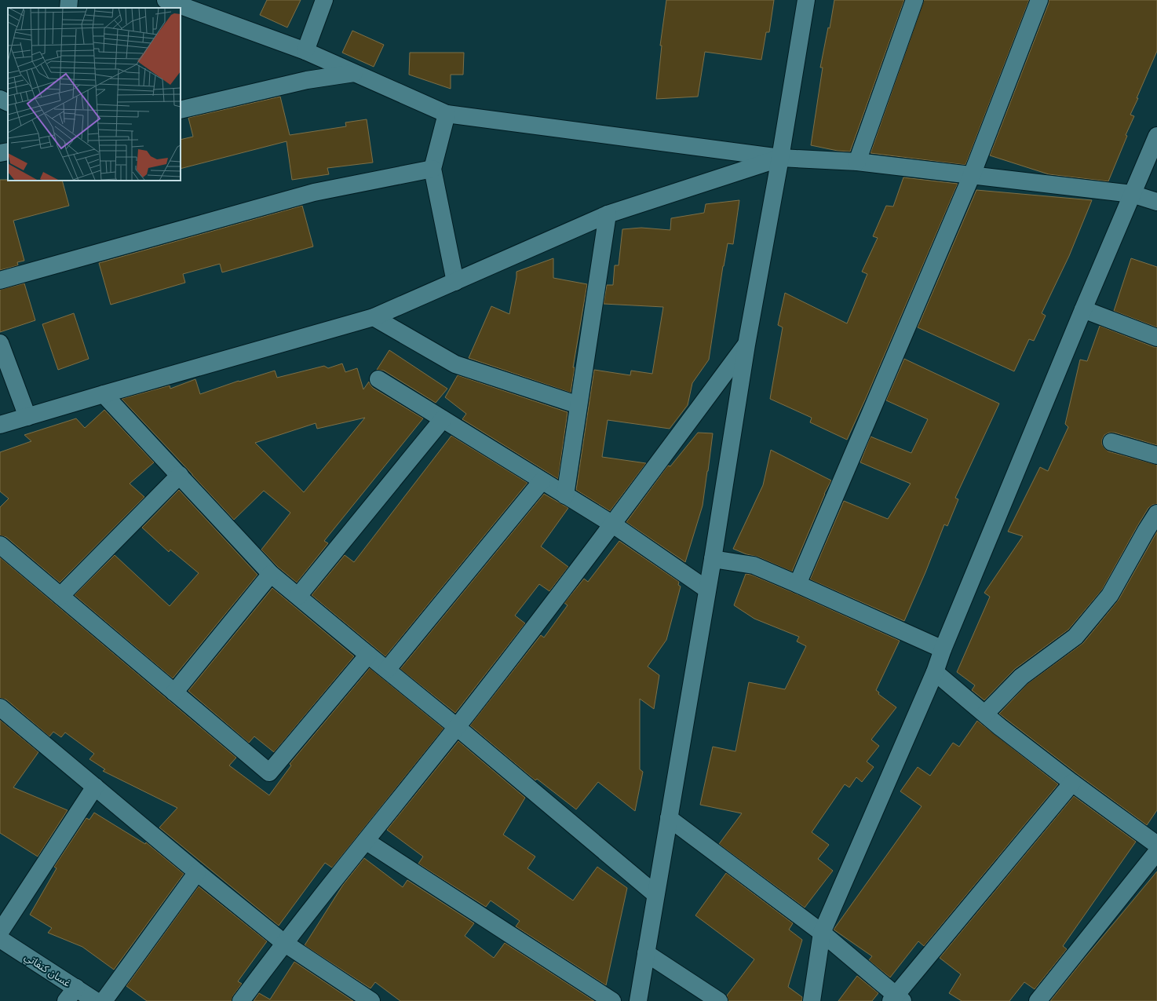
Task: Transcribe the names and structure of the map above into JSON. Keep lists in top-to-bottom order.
{
  "streets": {
    "street": ["غسان كنفاتي"]
  }
}
